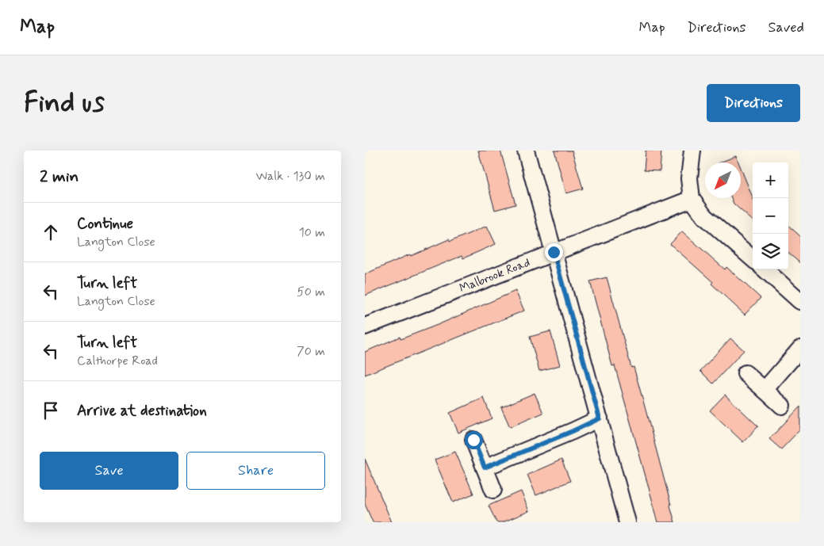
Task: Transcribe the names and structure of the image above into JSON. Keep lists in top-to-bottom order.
{
  "streets": {
    "street": ["Malbrook Road"]
  },
  "north": "bottom left",
  "page": {
    "header": "Map",
    "nav": ["Map", "Directions", "Saved"],
    "buttons": [
      "Directions",
      ["Save", "Share"]
    ],
    "title": "Find us",
    "heading": ["2 min", "Walk · 130 m"],
    "map_buttons": ["+", "−"],
    "list": [
      ["Continue", "Langton Close", "10 m"],
      ["Turn left", "Langton Close", "50 m"],
      ["Turn left", "Calthorpe Road", "70 m"],
      "Arrive at destination"
    ]
  }
}
